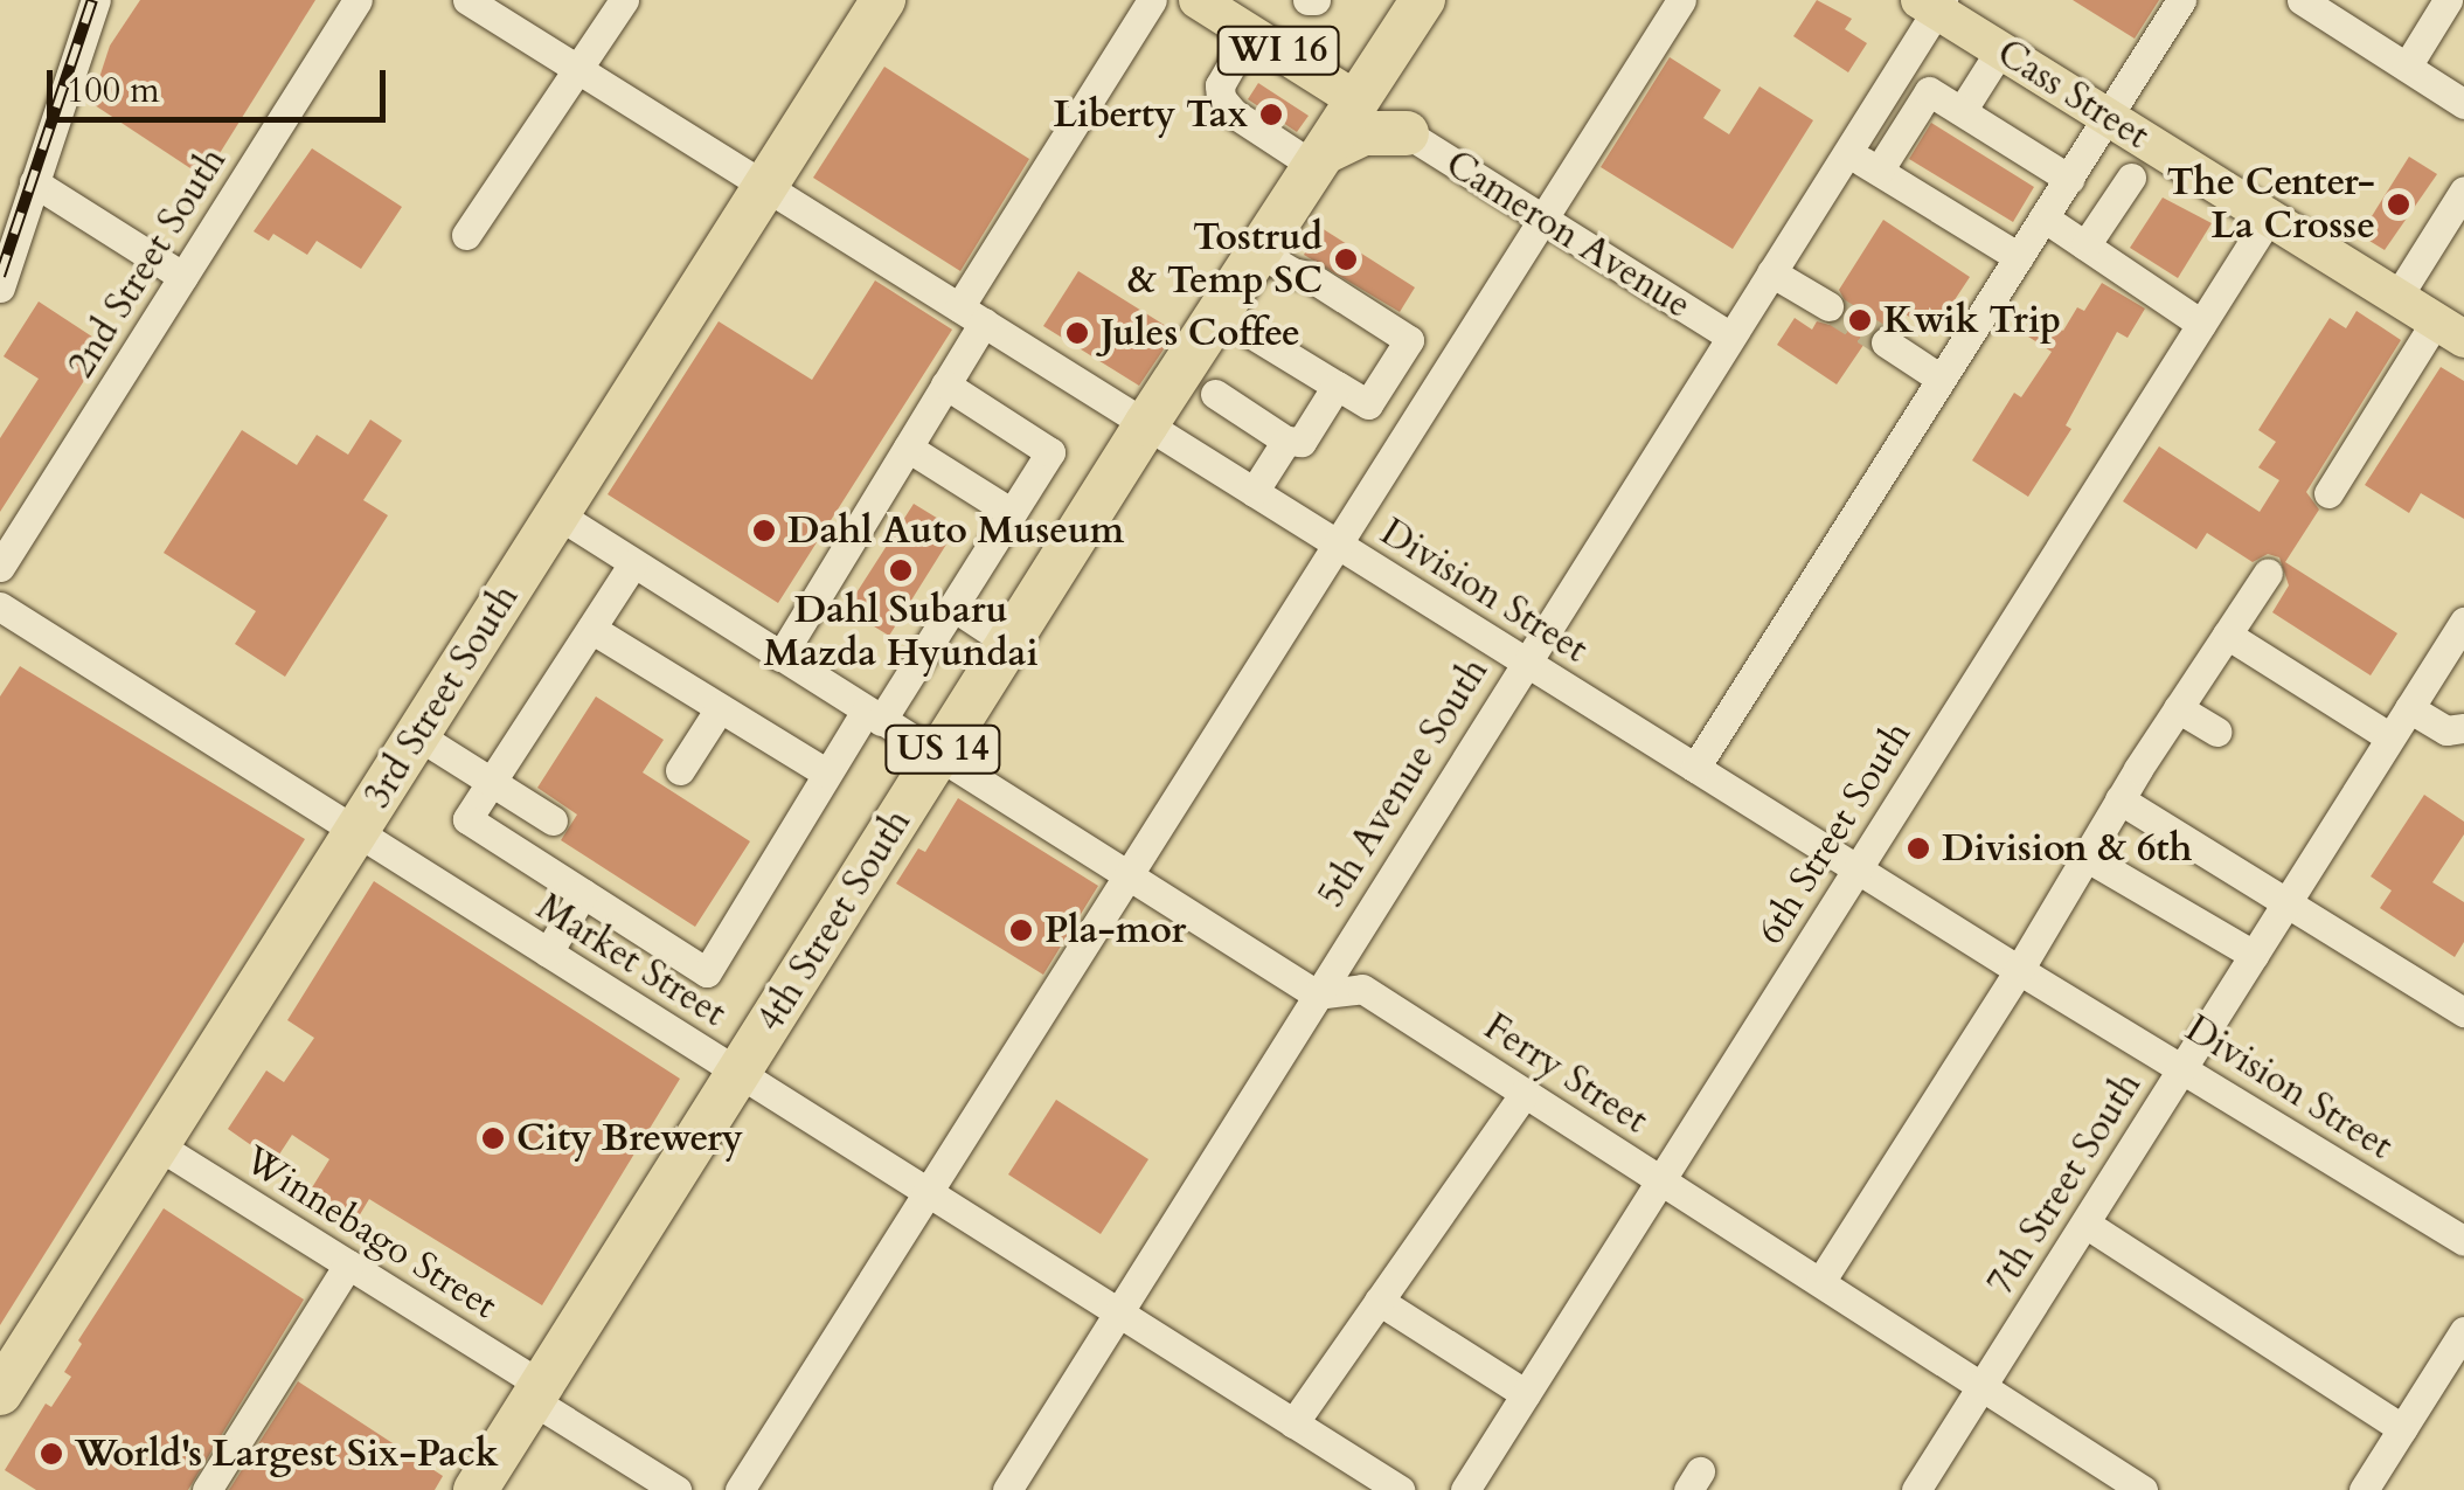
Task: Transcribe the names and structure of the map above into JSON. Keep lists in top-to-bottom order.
{
  "streets": {
    "highway": ["3rd Street South", "US 14", "4th Street South"],
    "main road": ["WI 16", "Cass Street"],
    "street": [
      "Cameron Avenue",
      "2nd Street South",
      "Division Street",
      "5th Avenue South",
      "6th Street South",
      "Market Street",
      "Ferry Street",
      "7th Street South",
      "Winnebago Street"
    ]
  },
  "crossings": [
    ["WI 16", "4th Street South"],
    ["Cass Street", "5th Avenue South"],
    ["Cass Street", "6th Street South"],
    ["Cameron Avenue", "5th Avenue South"],
    ["Division Street", "3rd Street South"],
    ["Division Street", "5th Avenue South"],
    ["Division Street", "6th Street South"],
    ["Division Street", "4th Street South"],
    ["Division Street", "7th Street South"],
    ["3rd Street South", "Market Street"],
    ["3rd Street South", "Winnebago Street"],
    ["5th Avenue South", "Market Street"],
    ["5th Avenue South", "Ferry Street"],
    ["6th Street South", "Ferry Street"],
    ["4th Street South", "Market Street"],
    ["4th Street South", "Winnebago Street"],
    ["Ferry Street", "7th Street South"]
  ],
  "places": [
    "Liberty Tax",
    "The Center- La Crosse",
    "Tostrud & Temp SC",
    "Kwik Trip",
    "Jules Coffee",
    "Dahl Auto Museum",
    "Dahl Subaru Mazda Hyundai",
    "Division & 6th",
    "Pla-mor",
    "City Brewery",
    "World's Largest Six-Pack"
  ],
  "scale_bar": "100 m"
}
